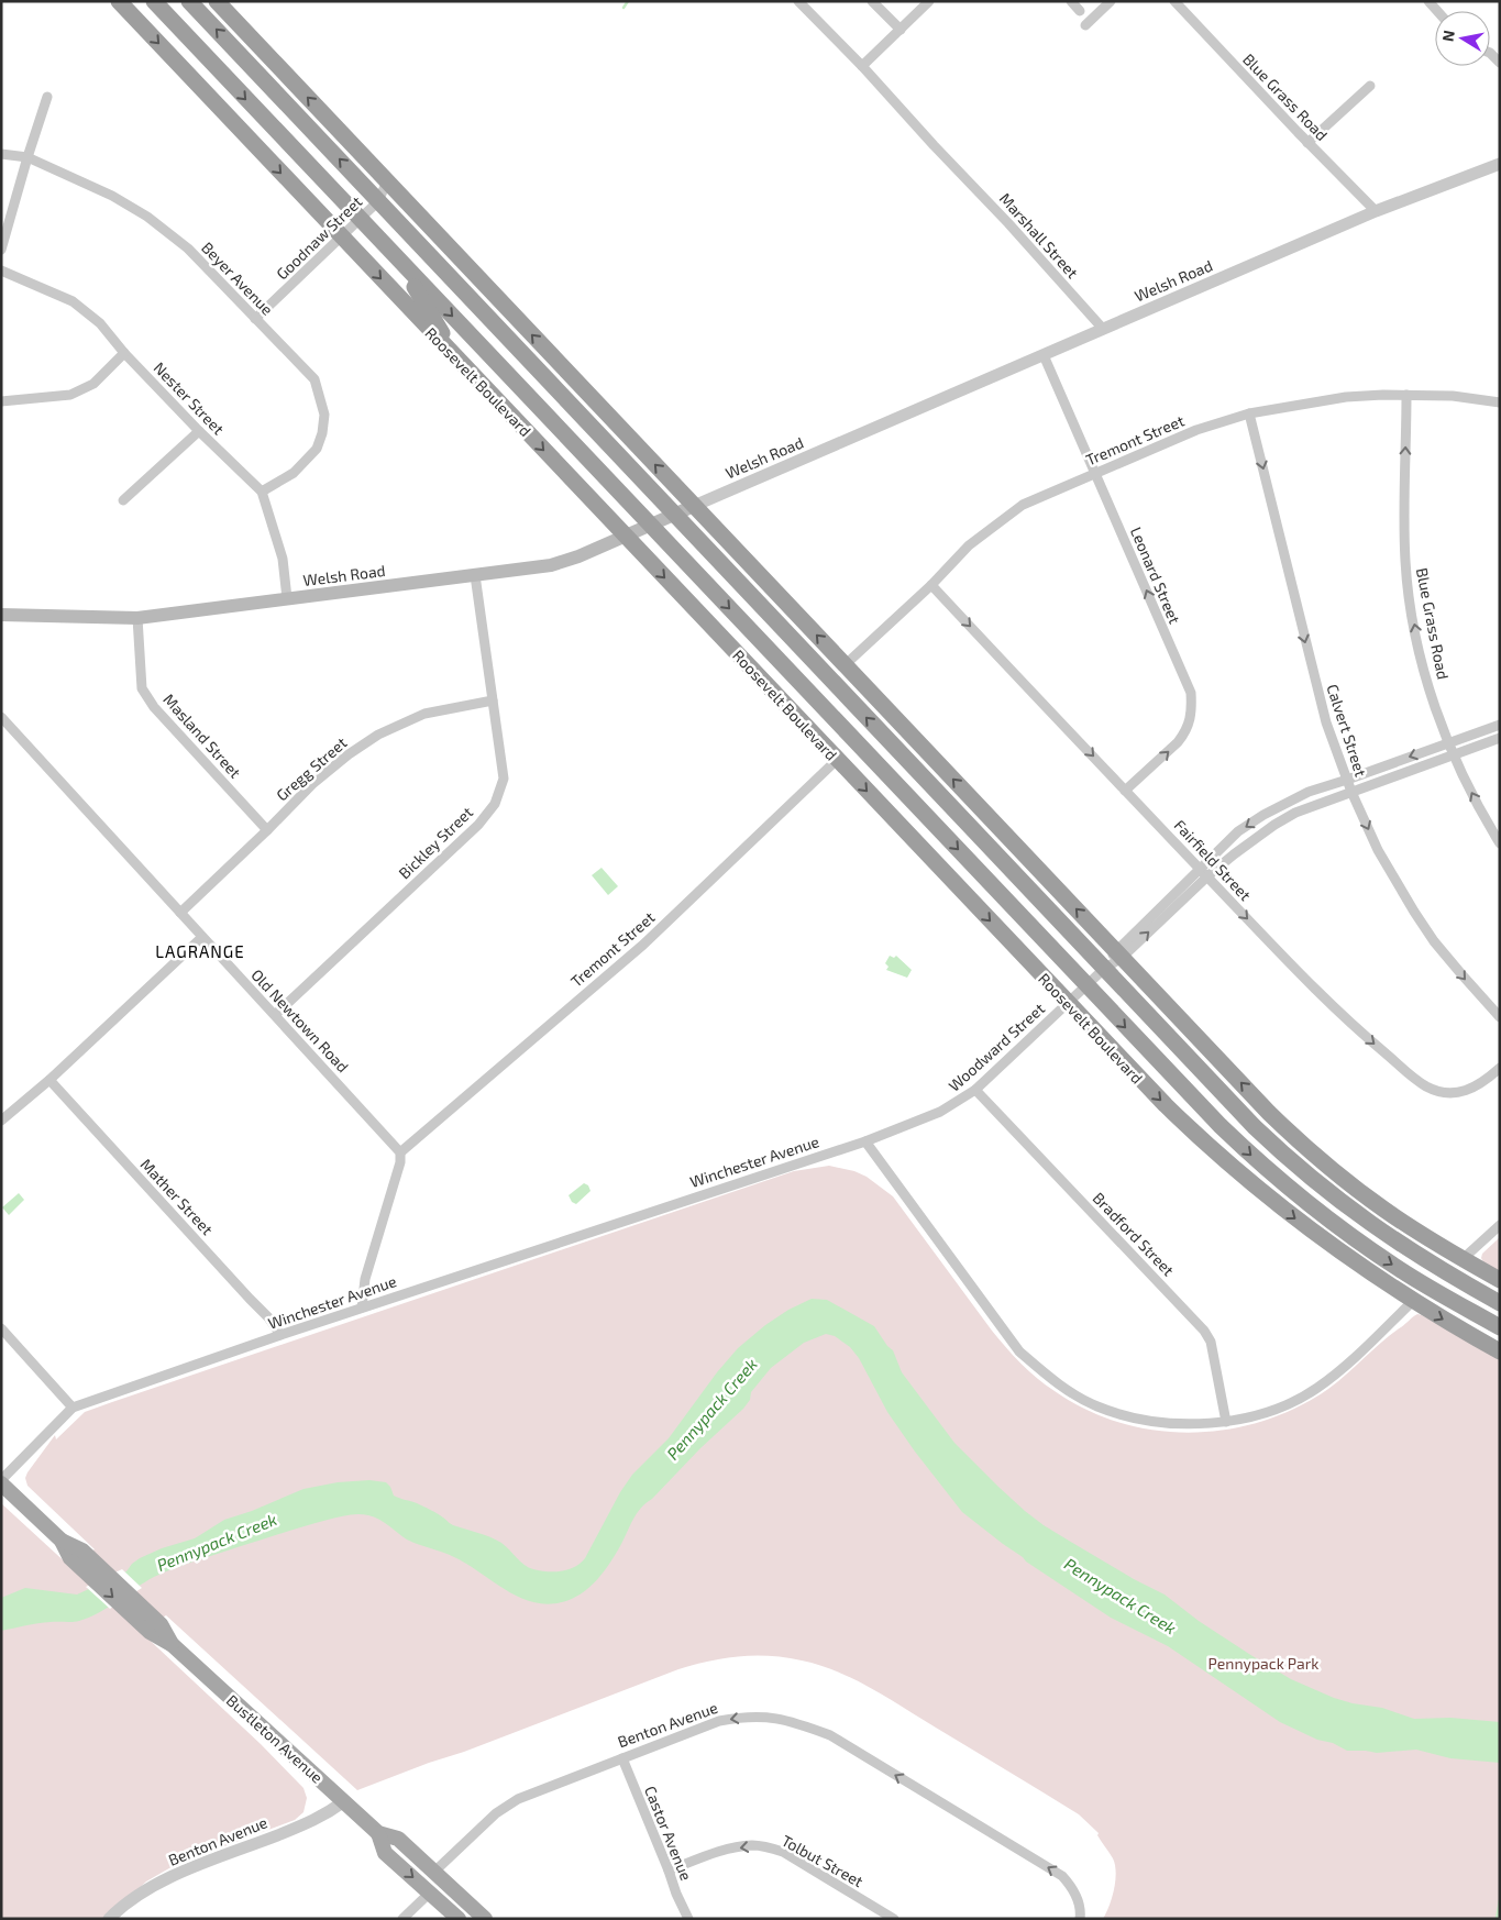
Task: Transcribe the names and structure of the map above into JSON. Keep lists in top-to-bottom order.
{
  "streets": {
    "highway": ["Roosevelt Boulevard"],
    "main road": ["Welsh Road", "Bustleton Avenue"],
    "street": [
      "Blue Grass Road",
      "Marshall Street",
      "Goodnaw Street",
      "Beyer Avenue",
      "Nester Street",
      "Tremont Street",
      "Leonard Street",
      "Calvert Street",
      "Masland Street",
      "Gregg Street",
      "Bickley Street",
      "Fairfield Street",
      "Old Newtown Road",
      "Woodward Street",
      "Winchester Avenue",
      "Mather Street",
      "Bradford Street",
      "Benton Avenue",
      "Castor Avenue",
      "Tolbut Street"
    ]
  },
  "crossings": [
    ["Blue Grass Road", "Welsh Road"],
    ["Blue Grass Road", "Tremont Street"],
    ["Blue Grass Road", "Woodward Street"],
    ["Marshall Street", "Welsh Road"],
    ["Goodnaw Street", "Beyer Avenue"],
    ["Goodnaw Street", "Roosevelt Boulevard"],
    ["Beyer Avenue", "Nester Street"],
    ["Welsh Road", "Roosevelt Boulevard"],
    ["Welsh Road", "Nester Street"],
    ["Welsh Road", "Leonard Street"],
    ["Welsh Road", "Masland Street"],
    ["Welsh Road", "Bickley Street"],
    ["Roosevelt Boulevard", "Tremont Street"],
    ["Roosevelt Boulevard", "Woodward Street"],
    ["Tremont Street", "Leonard Street"],
    ["Tremont Street", "Calvert Street"],
    ["Tremont Street", "Fairfield Street"],
    ["Tremont Street", "Old Newtown Road"],
    ["Leonard Street", "Fairfield Street"],
    ["Calvert Street", "Woodward Street"],
    ["Masland Street", "Gregg Street"],
    ["Gregg Street", "Bickley Street"],
    ["Gregg Street", "Old Newtown Road"],
    ["Bickley Street", "Old Newtown Road"],
    ["Fairfield Street", "Woodward Street"],
    ["Woodward Street", "Winchester Avenue"],
    ["Woodward Street", "Bradford Street"],
    ["Winchester Avenue", "Mather Street"],
    ["Winchester Avenue", "Bustleton Avenue"],
    ["Benton Avenue", "Bustleton Avenue"],
    ["Benton Avenue", "Castor Avenue"],
    ["Castor Avenue", "Tolbut Street"]
  ],
  "one_way": [
    "Blue Grass Road",
    "Leonard Street",
    "Calvert Street",
    "Fairfield Street",
    "Benton Avenue",
    "Tolbut Street"
  ],
  "districts": ["LAGRANGE"],
  "water": ["Pennypack Creek"],
  "parks": ["Pennypack Park"],
  "north": "left"
}
